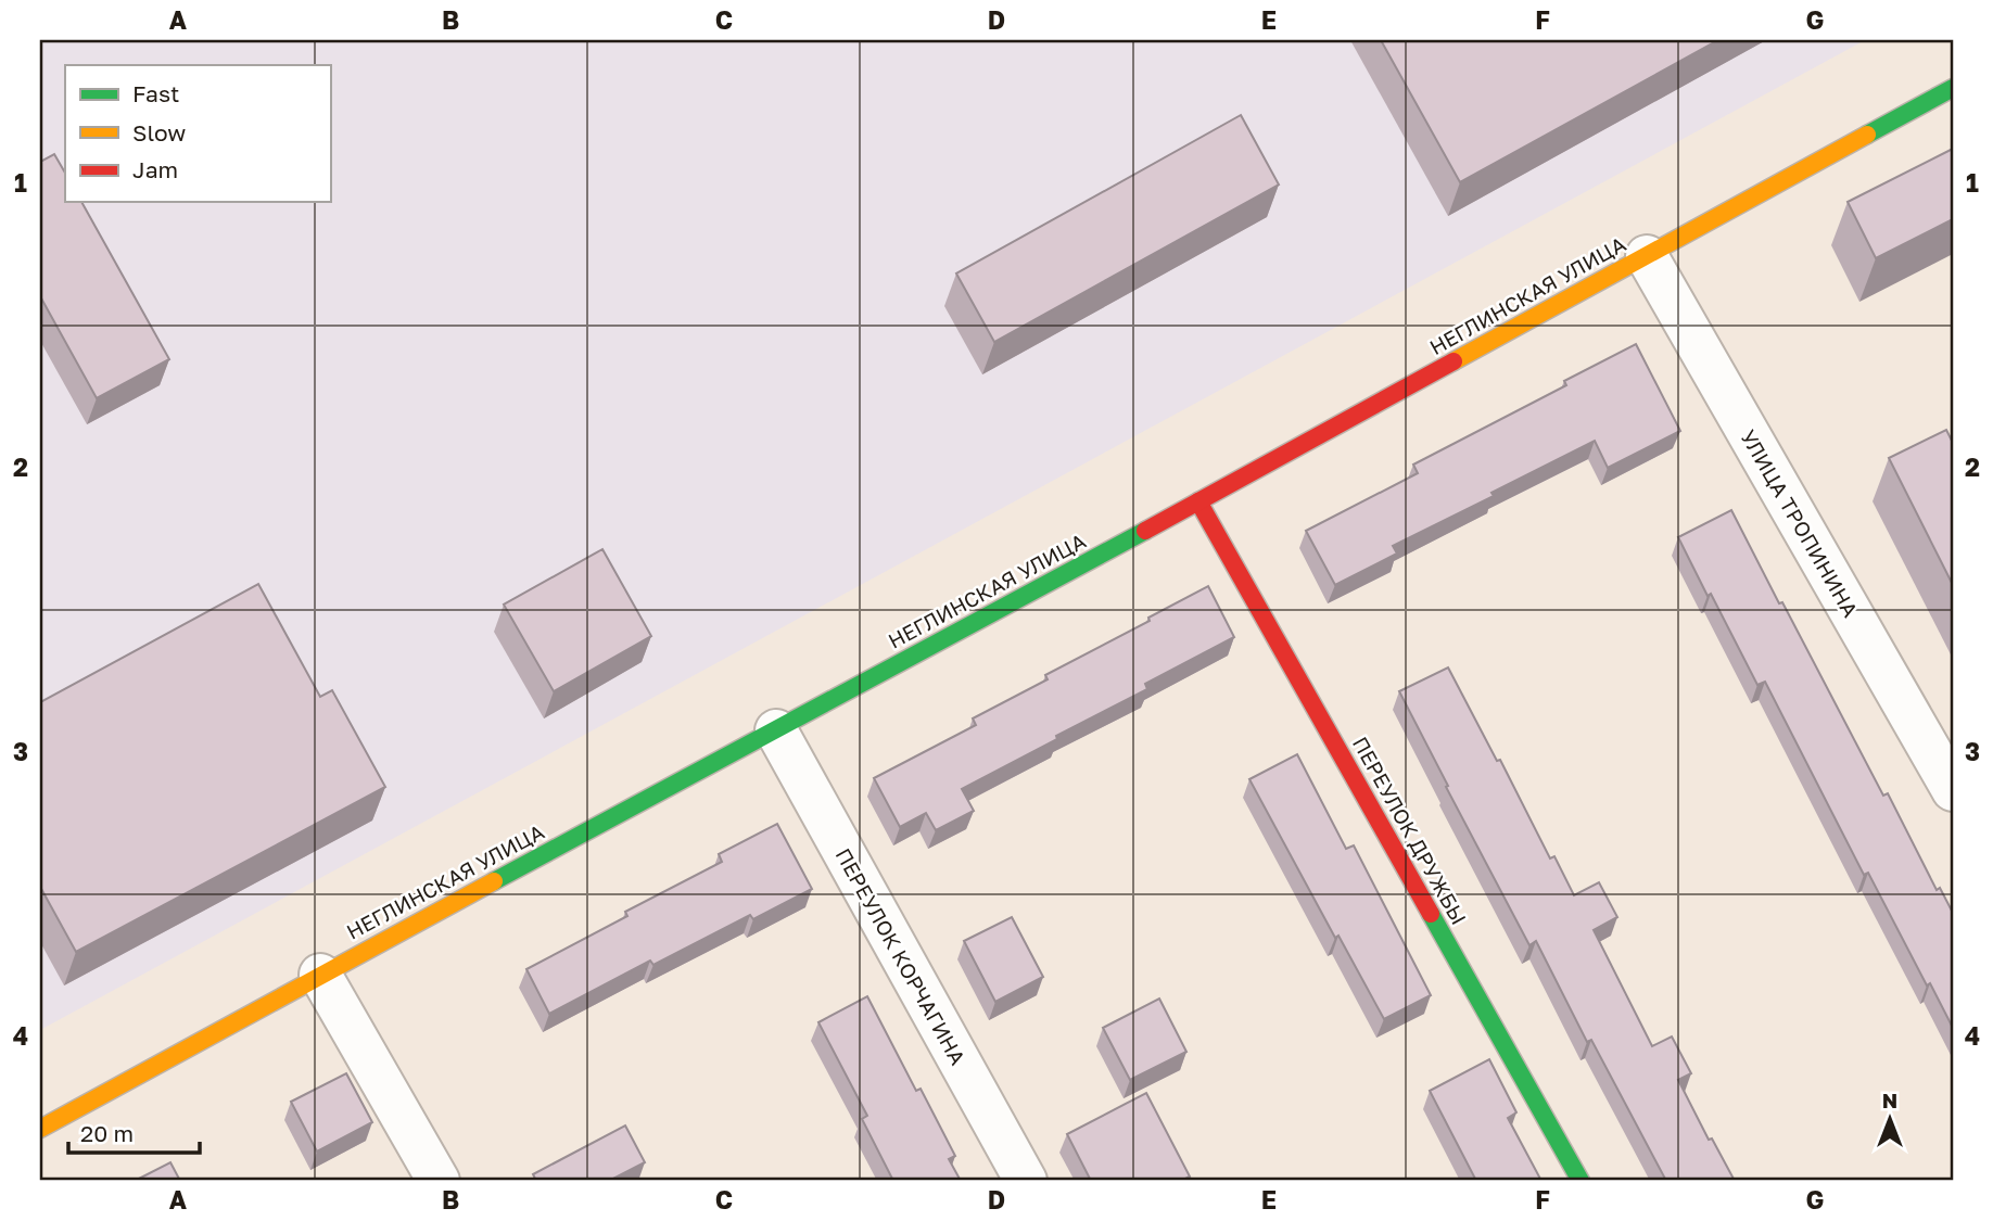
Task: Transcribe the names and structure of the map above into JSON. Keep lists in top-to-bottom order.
{
  "streets": {
    "street": [
      "НЕГЛИНСКАЯ УЛИЦА",
      "УЛИЦА ТРОПИНИНА",
      "ПЕРЕУЛОК ДРУЖБЫ",
      "ПЕРЕУЛОК КОРЧАГИНА"
    ]
  },
  "crossings": [
    ["НЕГЛИНСКАЯ УЛИЦА", "УЛИЦА ТРОПИНИНА"],
    ["НЕГЛИНСКАЯ УЛИЦА", "ПЕРЕУЛОК ДРУЖБЫ"],
    ["НЕГЛИНСКАЯ УЛИЦА", "ПЕРЕУЛОК КОРЧАГИНА"]
  ],
  "legend": ["Fast", "Slow", "Jam"],
  "scale_bar": "20 m",
  "north": "top",
  "grid": {
    "columns": [
      "A",
      "B",
      "C",
      "D",
      "E",
      "F",
      "G"
    ],
    "rows": [
      "1",
      "2",
      "3",
      "4"
    ]
  }
}
